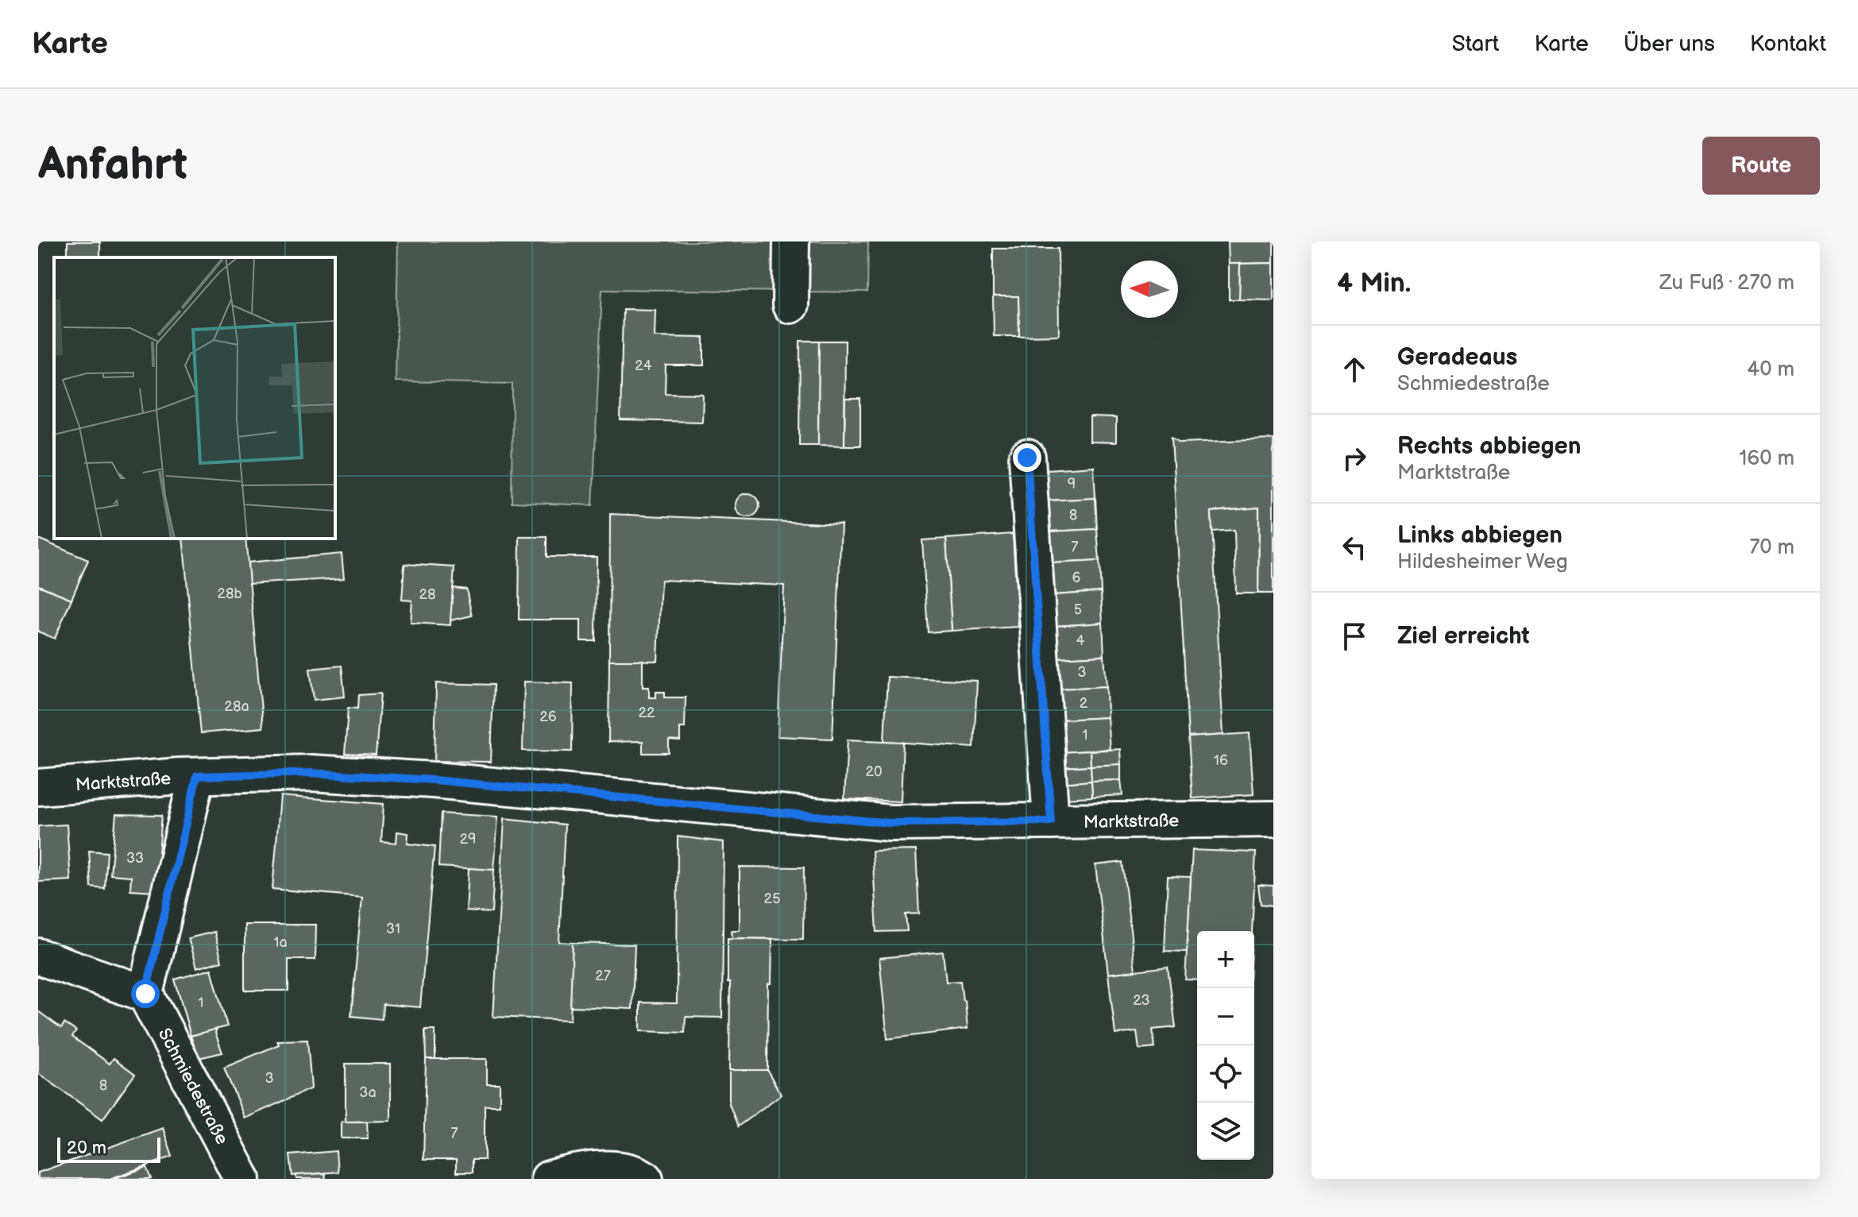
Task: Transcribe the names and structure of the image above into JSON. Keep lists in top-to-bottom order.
{
  "streets": {
    "street": ["Marktstraße", "Schmiedestraße"]
  },
  "house_numbers": [
    "24",
    "9",
    "8",
    "7",
    "6",
    "28b",
    "28",
    "5",
    "4",
    "3",
    "2",
    "28a",
    "22",
    "26",
    "1",
    "16",
    "20",
    "29",
    "33",
    "25",
    "31",
    "1a",
    "27",
    "23",
    "1",
    "3",
    "8",
    "3a",
    "7"
  ],
  "scale_bar": "20 m",
  "north": "left",
  "page": {
    "header": "Karte",
    "nav": [
      "Start",
      "Karte",
      "Über uns",
      "Kontakt"
    ],
    "buttons": "Route",
    "title": "Anfahrt",
    "heading": ["4 Min.", "Zu Fuß · 270 m"],
    "list": [
      ["Geradeaus", "Schmiedestraße", "40 m"],
      ["Rechts abbiegen", "Marktstraße", "160 m"],
      ["Links abbiegen", "Hildesheimer Weg", "70 m"],
      "Ziel erreicht"
    ],
    "map_buttons": ["+", "−"],
    "scale": "20 m"
  }
}
